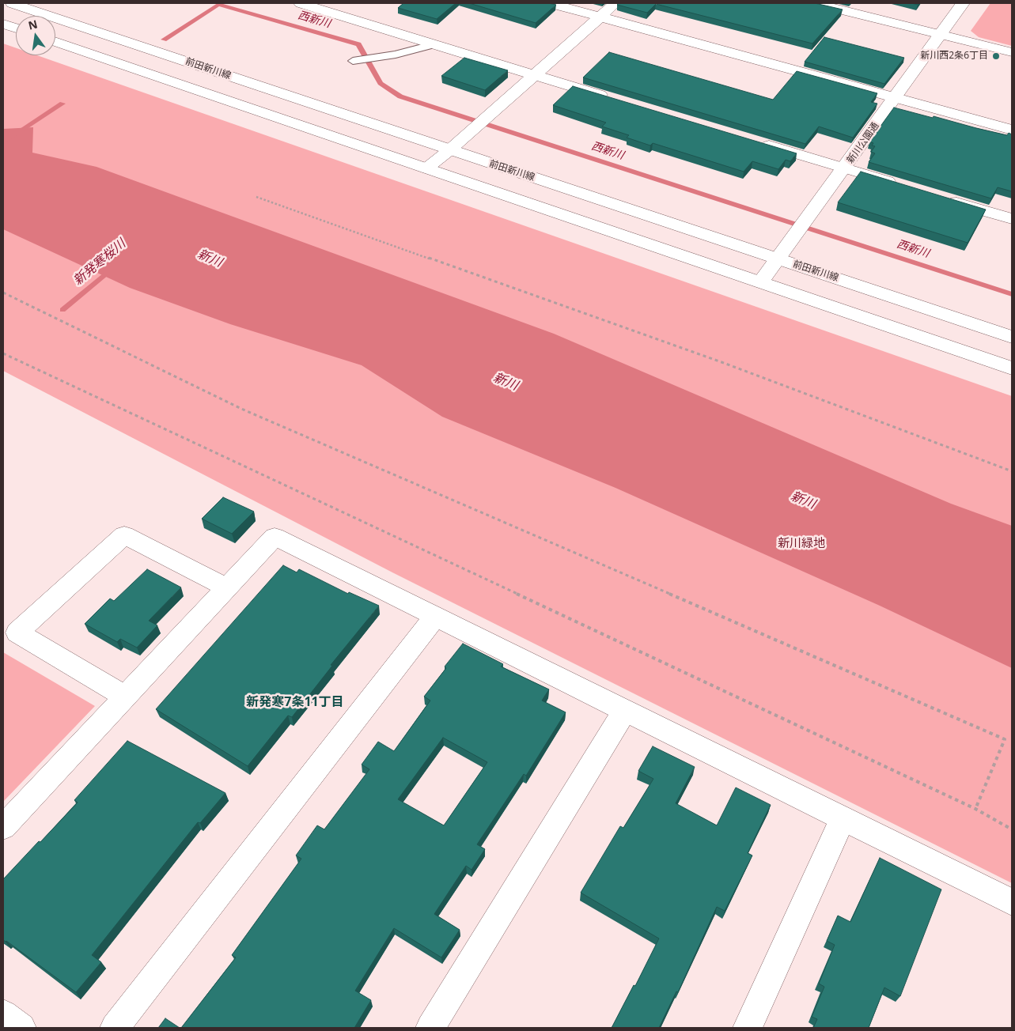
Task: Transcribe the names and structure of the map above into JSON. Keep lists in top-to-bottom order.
{
  "streets": {
    "street": ["前田新川線", "新川公園通"]
  },
  "crossings": [
    ["前田新川線", "新川公園通"]
  ],
  "districts": ["新発寒7条11丁目"],
  "water": ["西新川", "新川", "新発寒桜川"],
  "parks": ["新川緑地"],
  "places": ["新川西2条6丁目"],
  "north": "top"
}
